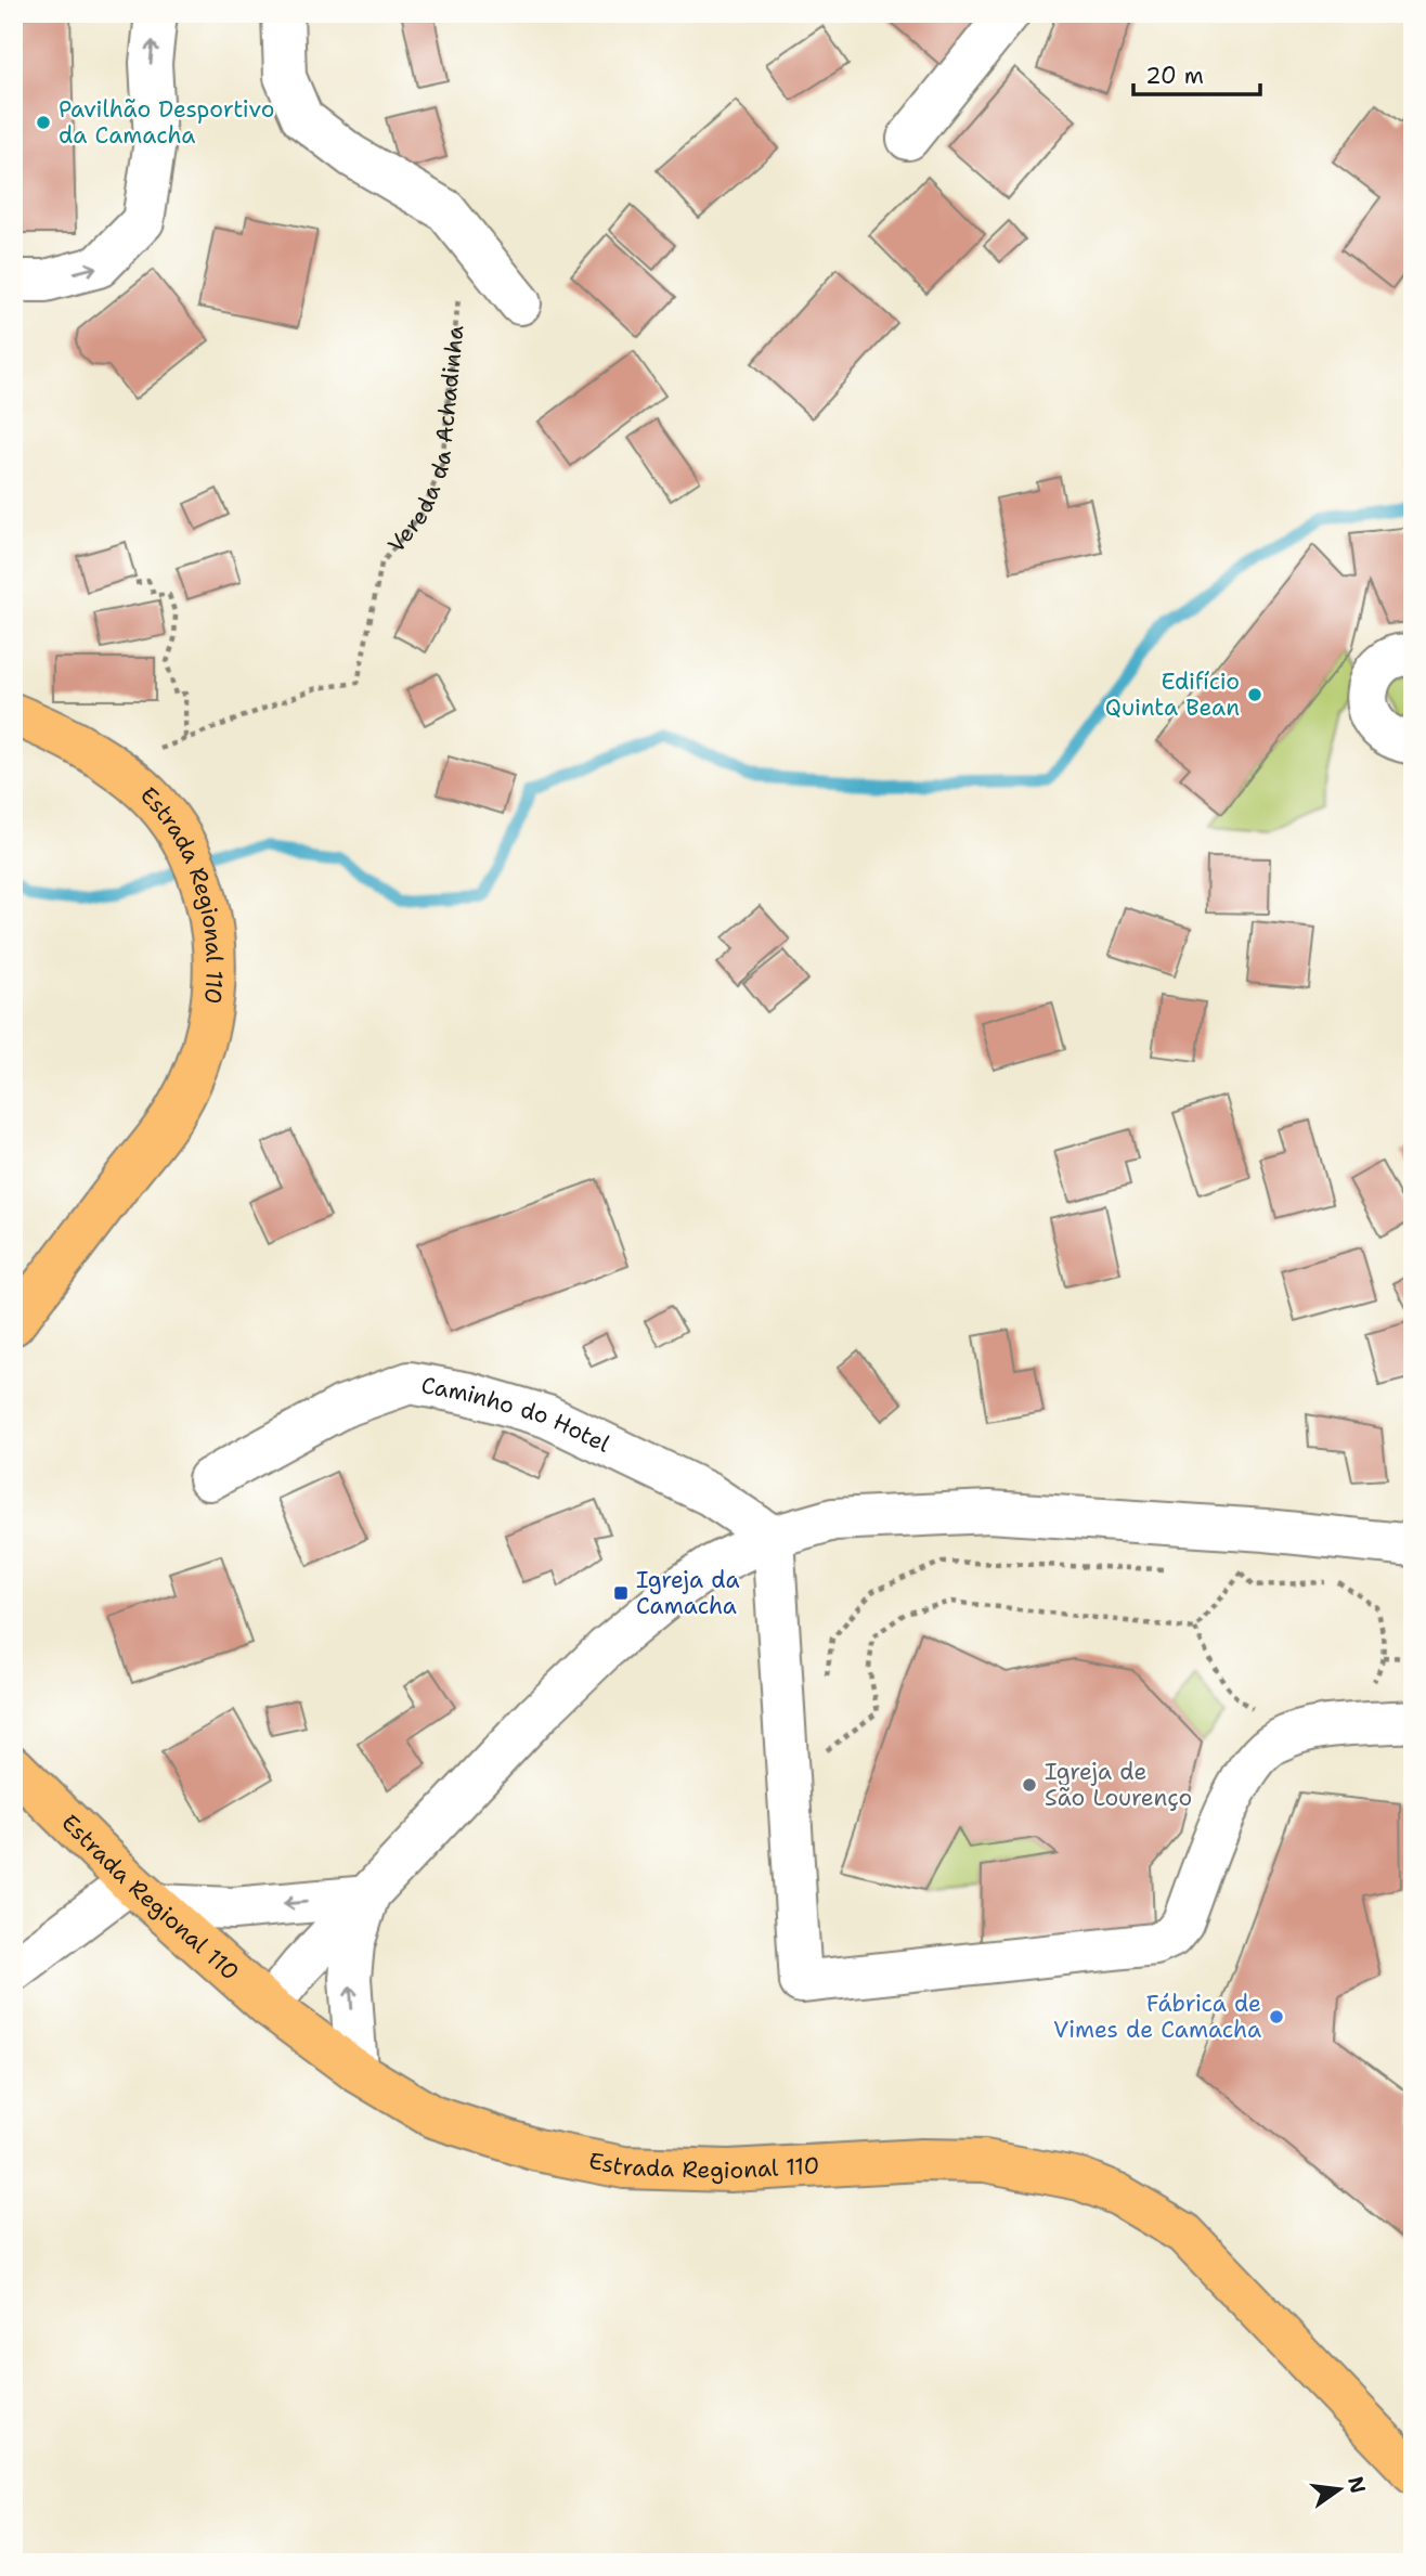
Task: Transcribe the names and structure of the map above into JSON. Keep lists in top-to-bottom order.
{
  "streets": {
    "main road": ["Estrada Regional 110"],
    "street": ["Caminho do Hotel"],
    "path": ["Vereda da Achadinha"]
  },
  "crossings": [
    ["Vereda da Achadinha", "Estrada Regional 110"]
  ],
  "places": {
    "other": [
      "Pavilhão Desportivo da Camacha",
      "Edifício Quinta Bean",
      "Igreja de São Lourenço",
      "Fábrica de Vimes de Camacha"
    ],
    "transit": ["Igreja da Camacha"]
  },
  "scale_bar": "20 m",
  "north": "right"
}
